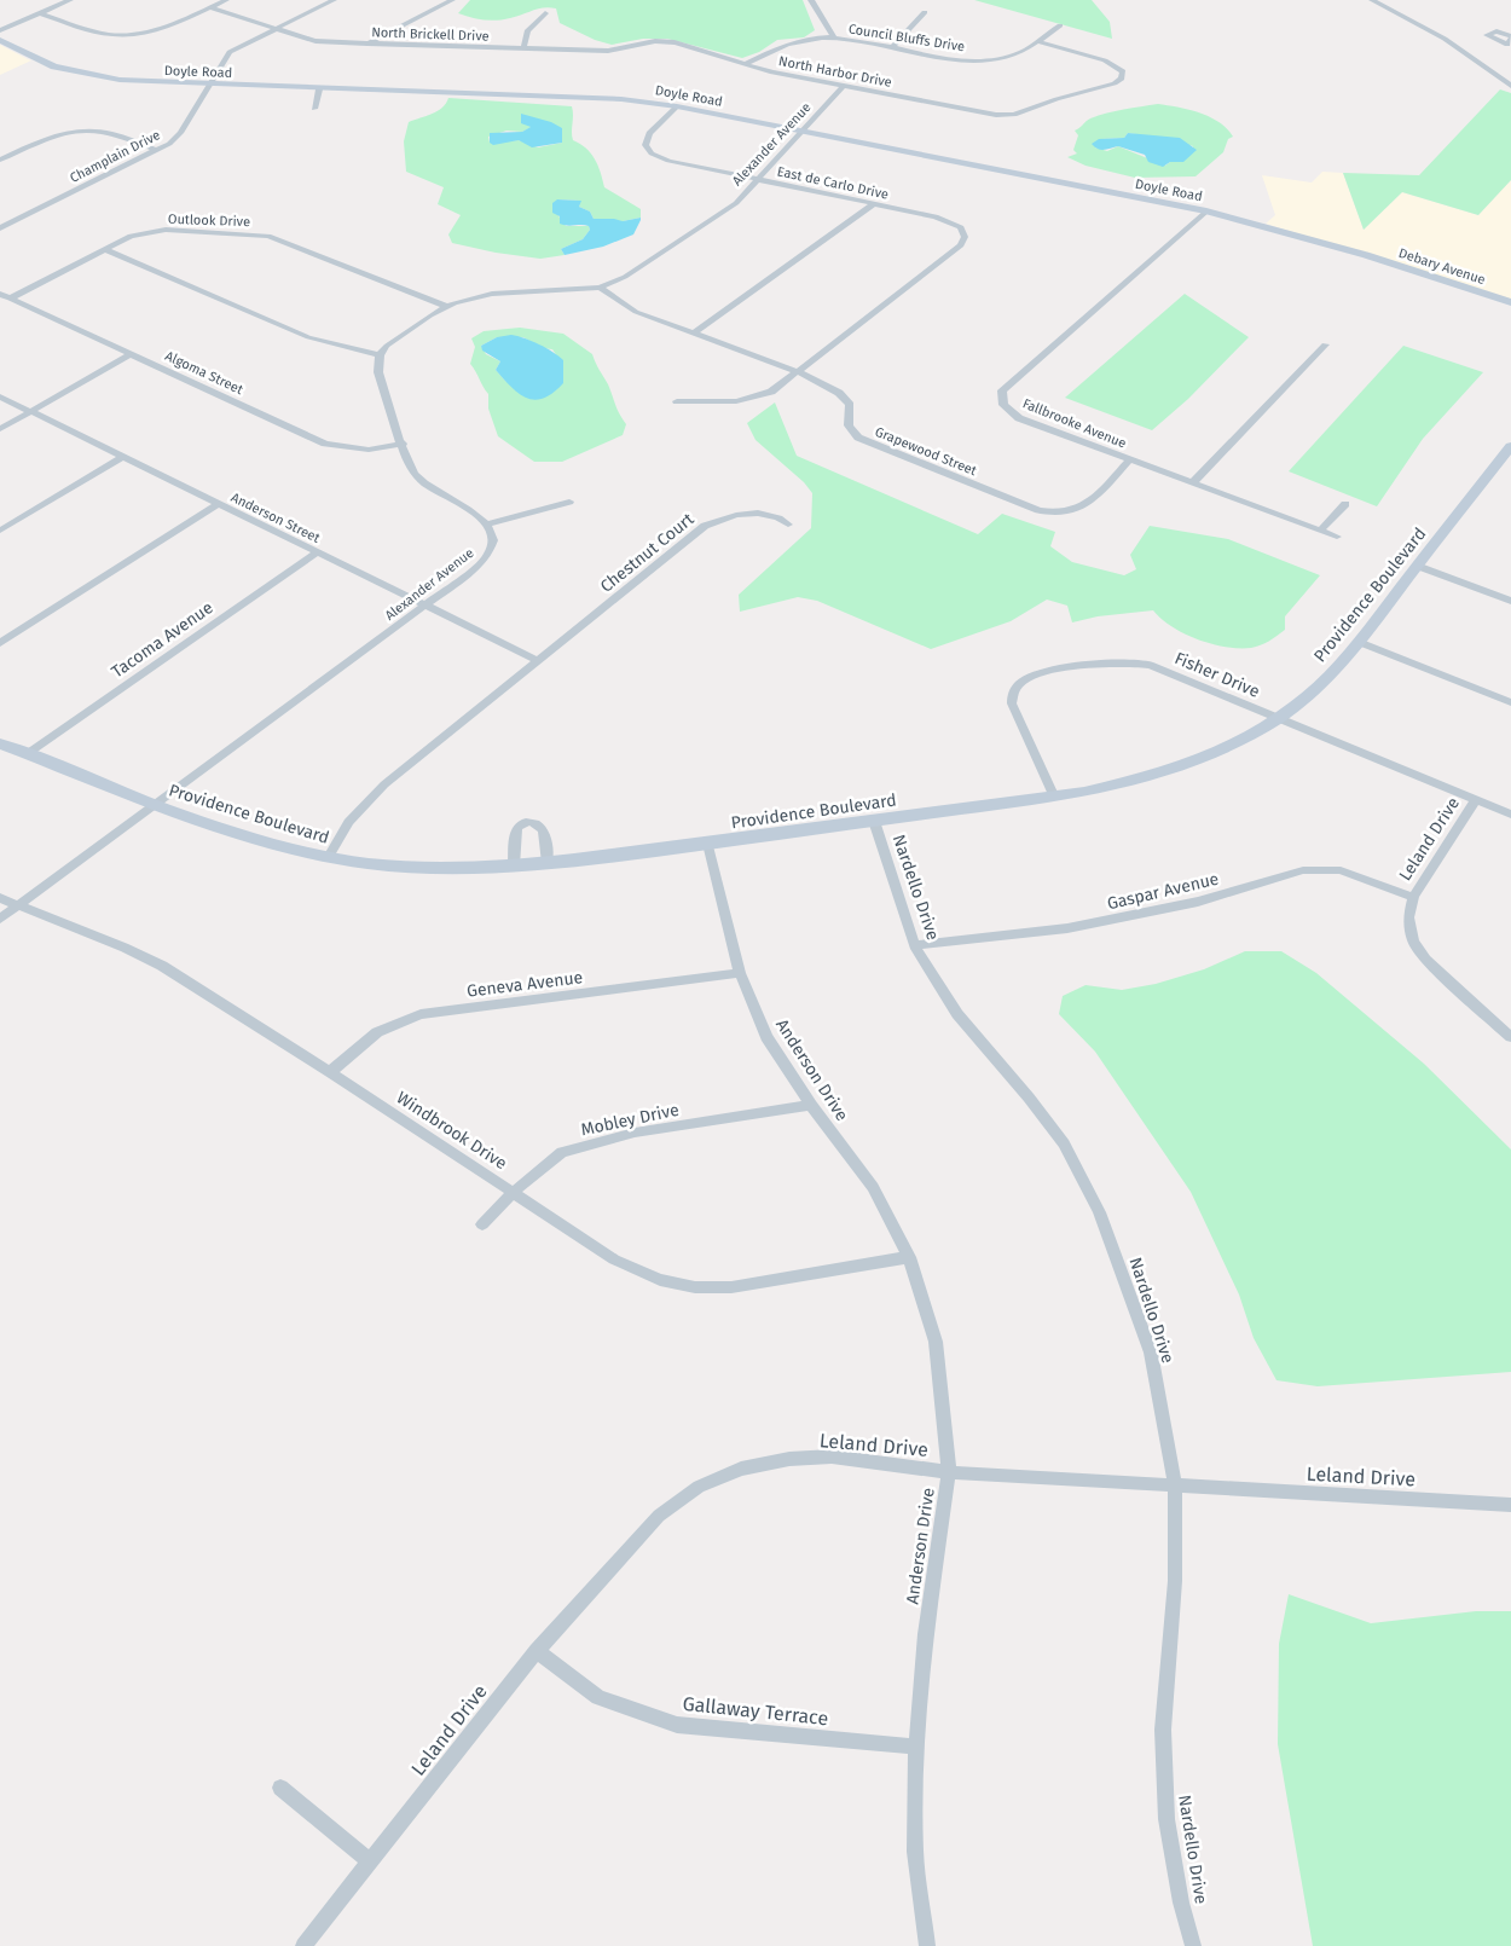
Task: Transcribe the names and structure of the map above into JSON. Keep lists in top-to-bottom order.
{
  "streets": {
    "main road": ["Doyle Road", "Debary Avenue", "Providence Boulevard"],
    "street": [
      "North Brickell Drive",
      "Council Bluffs Drive",
      "North Harbor Drive",
      "Alexander Avenue",
      "Champlain Drive",
      "East de Carlo Drive",
      "Outlook Drive",
      "Algoma Street",
      "Fallbrooke Avenue",
      "Grapewood Street",
      "Anderson Street",
      "Chestnut Court",
      "Tacoma Avenue",
      "Fisher Drive",
      "Leland Drive",
      "Nardello Drive",
      "Gaspar Avenue",
      "Geneva Avenue",
      "Anderson Drive",
      "Mobley Drive",
      "Windbrook Drive",
      "Gallaway Terrace"
    ]
  },
  "crossings": [
    ["North Brickell Drive", "North Harbor Drive"],
    ["North Brickell Drive", "Champlain Drive"],
    ["Council Bluffs Drive", "North Harbor Drive"],
    ["Doyle Road", "Alexander Avenue"],
    ["Doyle Road", "Champlain Drive"],
    ["Doyle Road", "East de Carlo Drive"],
    ["Doyle Road", "Debary Avenue"],
    ["Doyle Road", "Fallbrooke Avenue"],
    ["North Harbor Drive", "Alexander Avenue"],
    ["Alexander Avenue", "East de Carlo Drive"],
    ["Alexander Avenue", "Outlook Drive"],
    ["Alexander Avenue", "Grapewood Street"],
    ["Alexander Avenue", "Anderson Street"],
    ["Alexander Avenue", "Providence Boulevard"],
    ["Alexander Avenue", "Windbrook Drive"],
    ["East de Carlo Drive", "Grapewood Street"],
    ["Outlook Drive", "Algoma Street"],
    ["Fallbrooke Avenue", "Grapewood Street"],
    ["Anderson Street", "Chestnut Court"],
    ["Anderson Street", "Tacoma Avenue"],
    ["Chestnut Court", "Providence Boulevard"],
    ["Providence Boulevard", "Tacoma Avenue"],
    ["Providence Boulevard", "Fisher Drive"],
    ["Providence Boulevard", "Nardello Drive"],
    ["Providence Boulevard", "Anderson Drive"],
    ["Fisher Drive", "Leland Drive"],
    ["Leland Drive", "Nardello Drive"],
    ["Leland Drive", "Gaspar Avenue"],
    ["Leland Drive", "Anderson Drive"],
    ["Leland Drive", "Gallaway Terrace"],
    ["Nardello Drive", "Gaspar Avenue"],
    ["Geneva Avenue", "Anderson Drive"],
    ["Geneva Avenue", "Windbrook Drive"],
    ["Anderson Drive", "Mobley Drive"],
    ["Anderson Drive", "Windbrook Drive"],
    ["Anderson Drive", "Gallaway Terrace"],
    ["Mobley Drive", "Windbrook Drive"]
  ]
}
